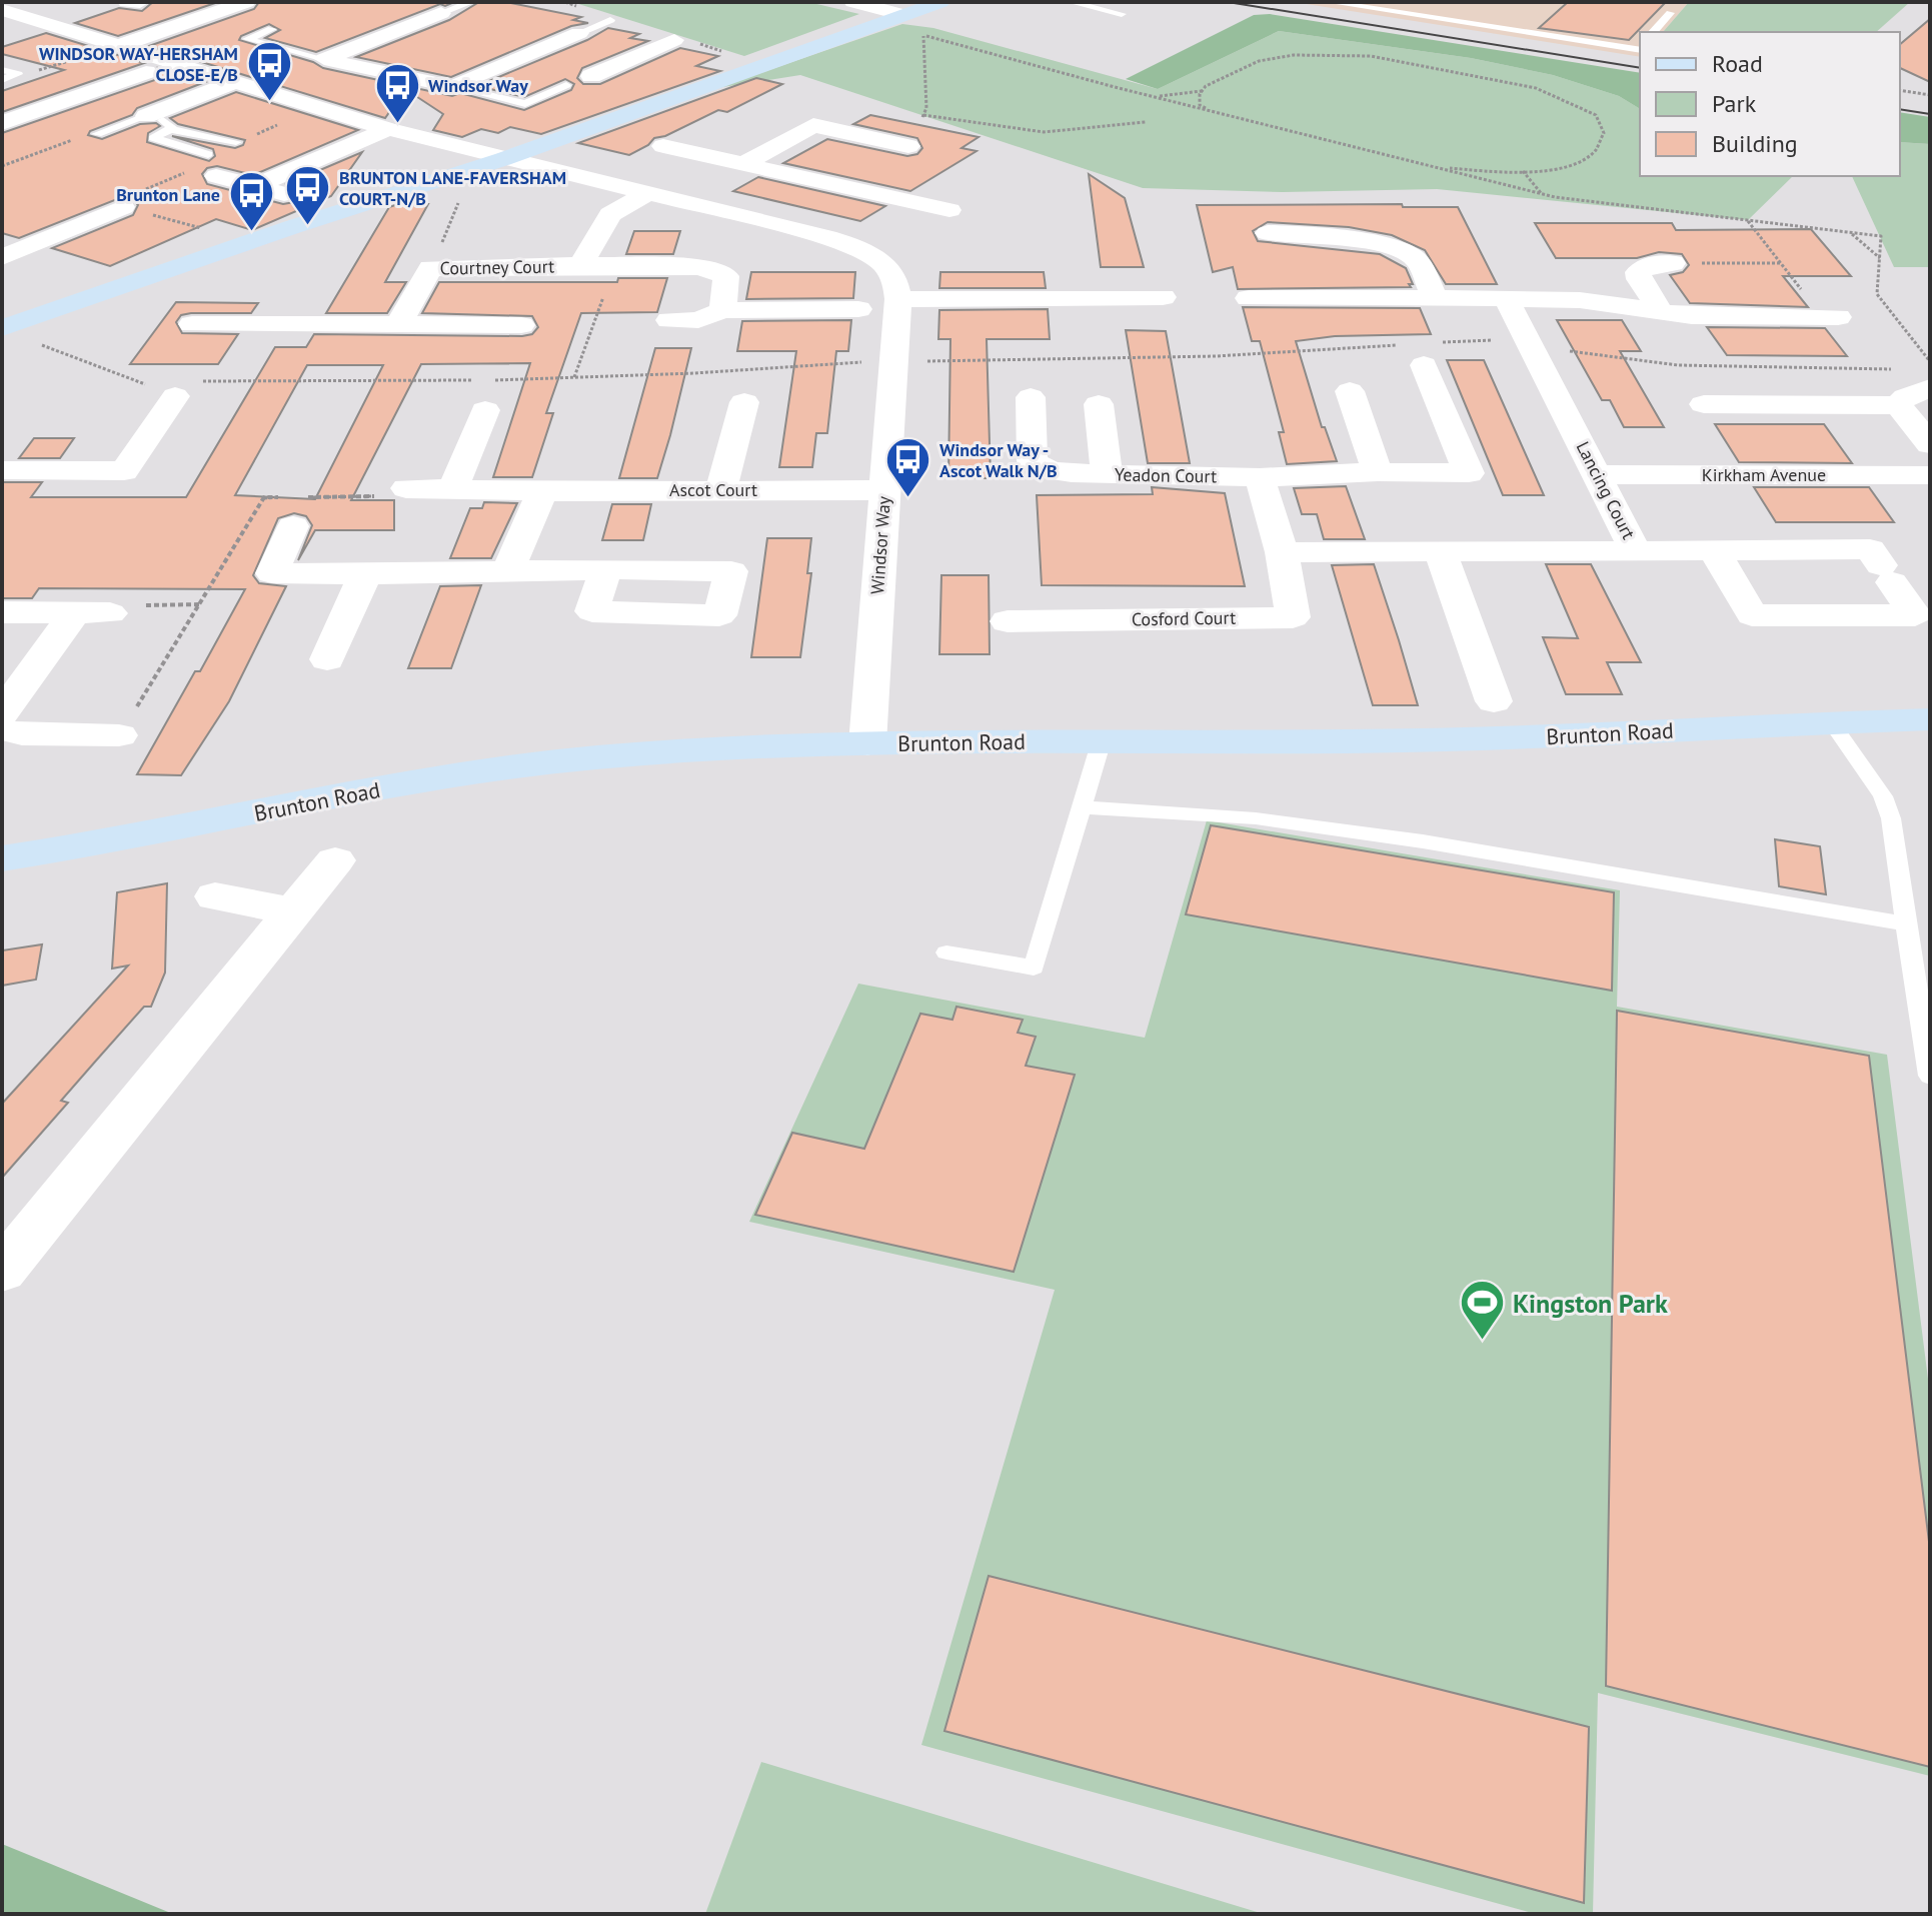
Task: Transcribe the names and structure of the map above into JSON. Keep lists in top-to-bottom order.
{
  "streets": {
    "street": [
      "Courtney Court",
      "Kirkham Avenue",
      "Yeadon Court",
      "Ascot Court",
      "Lancing Court",
      "Windsor Way",
      "Cosford Court",
      "Brunton Road"
    ]
  },
  "crossings": [
    ["Courtney Court", "Windsor Way"],
    ["Kirkham Avenue", "Lancing Court"],
    ["Ascot Court", "Windsor Way"],
    ["Lancing Court", "Cosford Court"],
    ["Windsor Way", "Brunton Road"]
  ],
  "places": {
    "bus stop": [
      "WINDSOR WAY-HERSHAM CLOSE-E/B",
      "Windsor Way",
      "BRUNTON LANE-FAVERSHAM COURT-N/B",
      "Brunton Lane",
      "Windsor Way - Ascot Walk N/B"
    ],
    "sports": ["Kingston Park"]
  },
  "legend": ["Road", "Park", "Building"]
}
